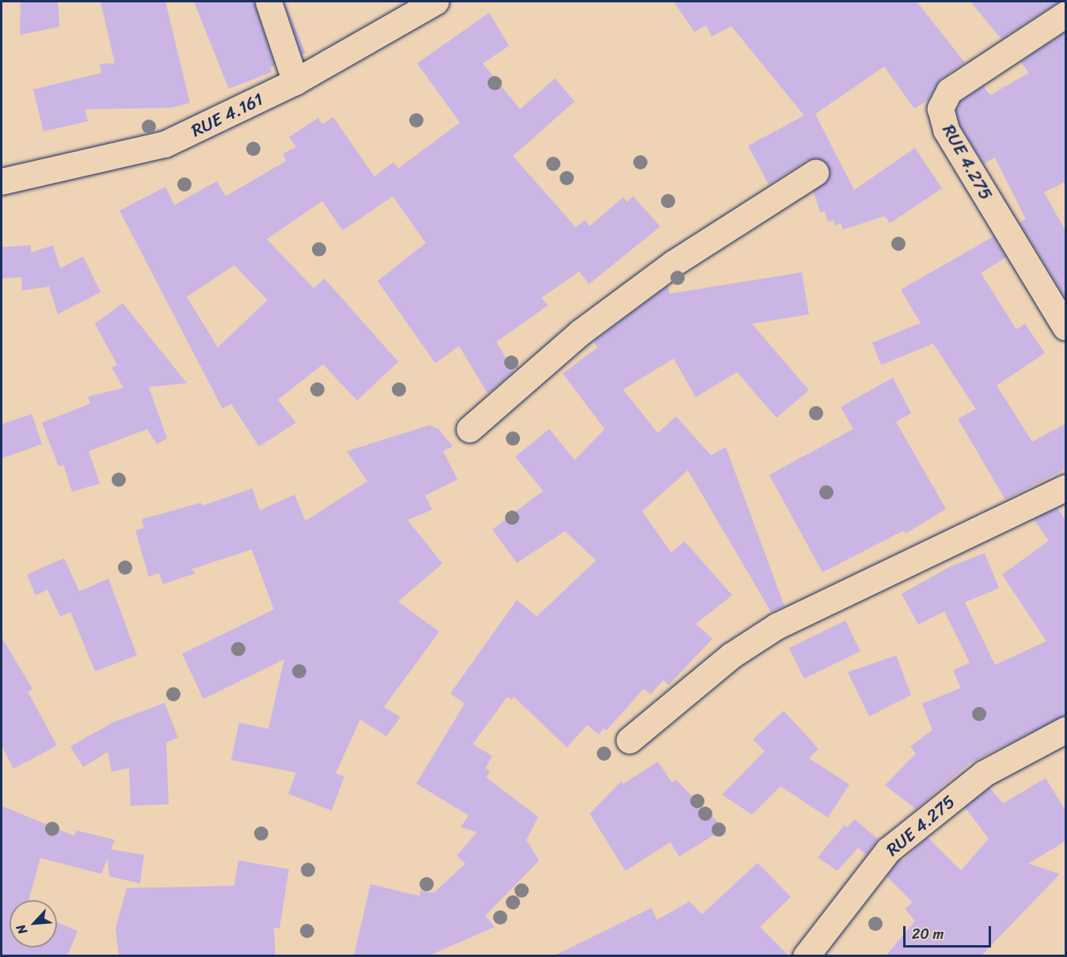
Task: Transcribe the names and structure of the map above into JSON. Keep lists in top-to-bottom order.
{
  "streets": {
    "street": ["RUE 4.161", "RUE 4.275"]
  },
  "scale_bar": "20 m",
  "north": "bottom left"
}
